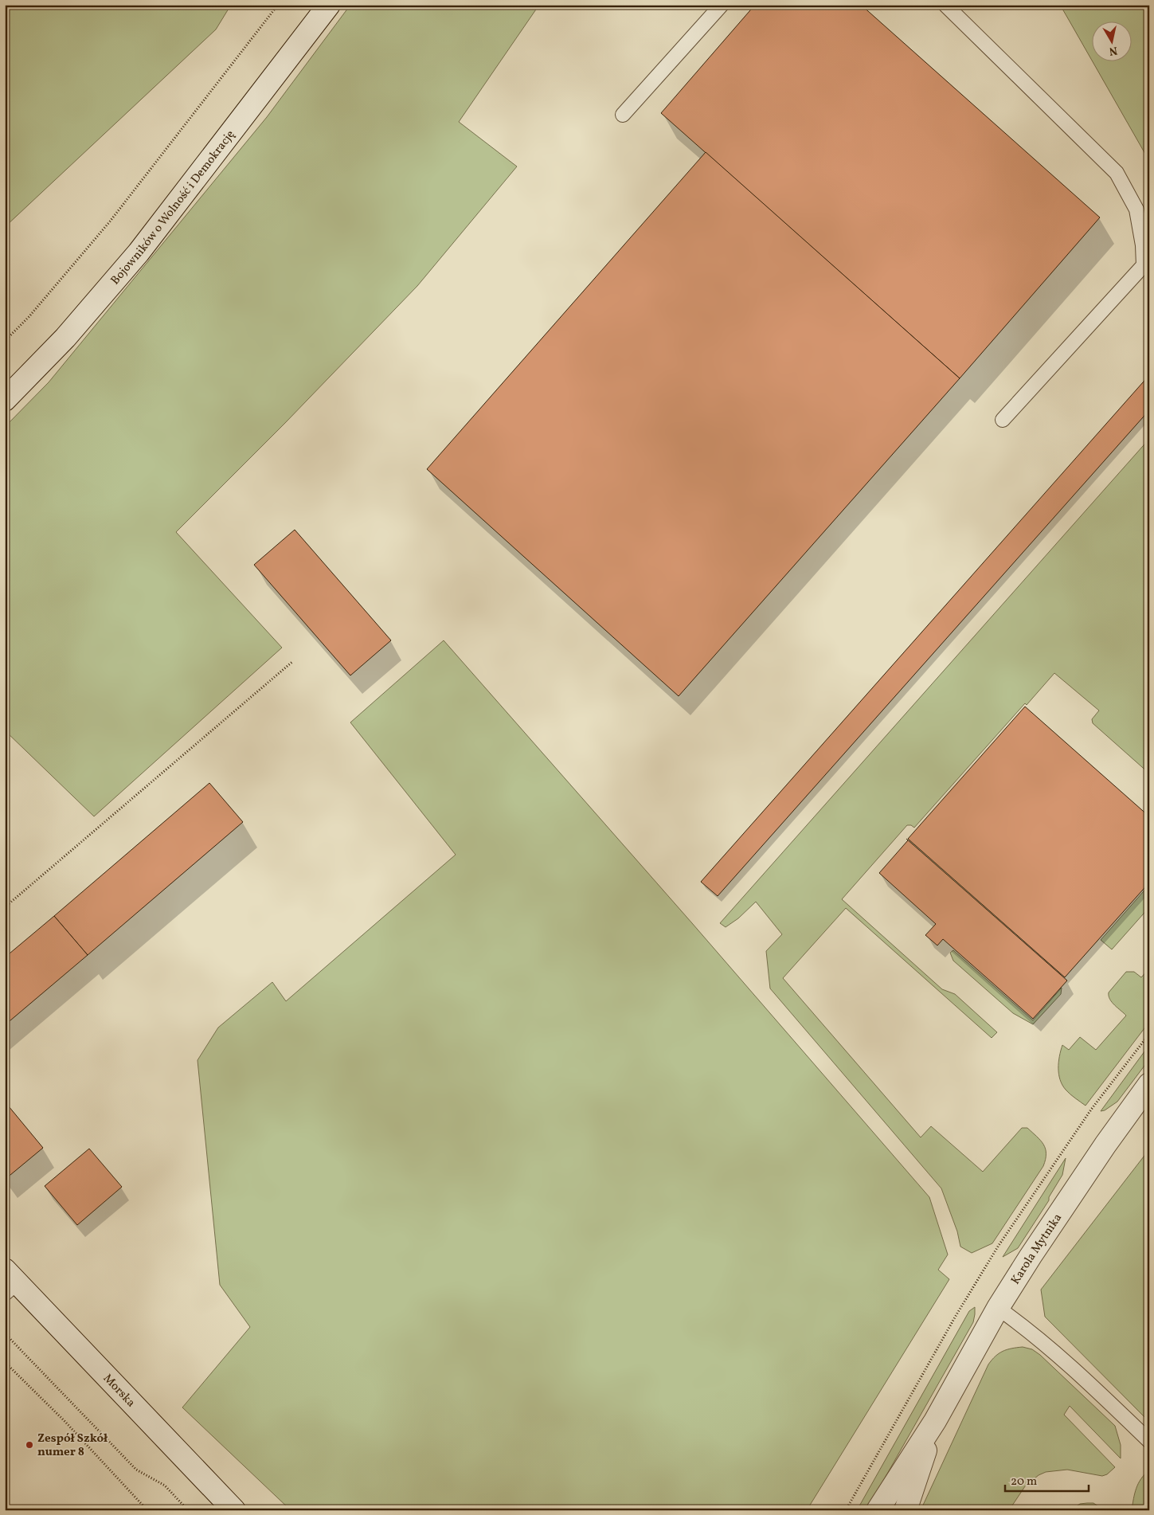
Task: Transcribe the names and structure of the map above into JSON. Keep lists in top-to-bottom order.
{
  "streets": {
    "main road": ["Bojowników o Wolność i Demokrację", "Karola Mytnika", "Morska"]
  },
  "places": ["Zespół Szkół numer 8"],
  "scale_bar": "20 m",
  "north": "bottom"
}
